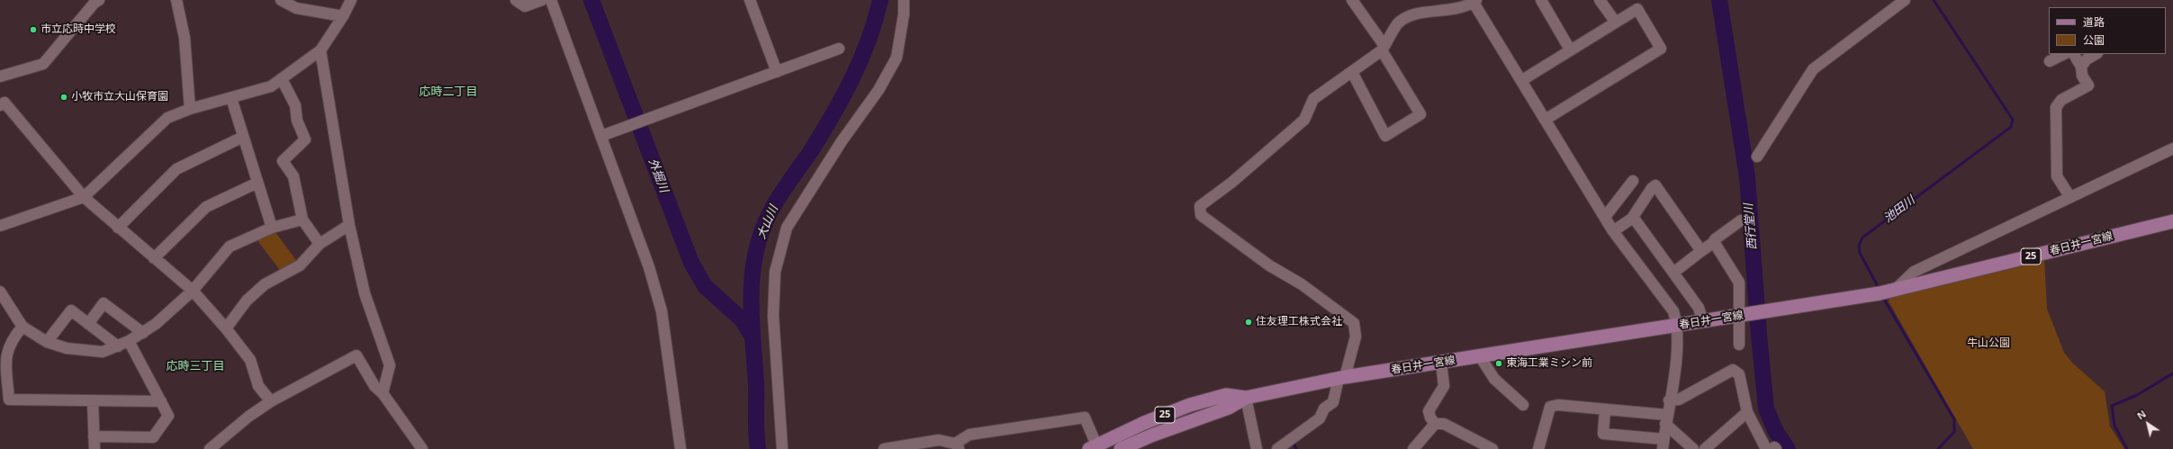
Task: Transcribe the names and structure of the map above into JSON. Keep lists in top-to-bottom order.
{
  "streets": {
    "main road": ["春日井一宮線", "25"]
  },
  "districts": ["応時二丁目", "応時三丁目"],
  "water": [
    "外掘川",
    "池田川",
    "大山川",
    "西行堂川"
  ],
  "parks": ["牛山公園"],
  "places": [
    "市立応時中学校",
    "小牧市立大山保育園",
    "住友理工株式会社",
    "東海工業ミシン前"
  ],
  "legend": ["道路", "公園"],
  "north": "top left"
}
